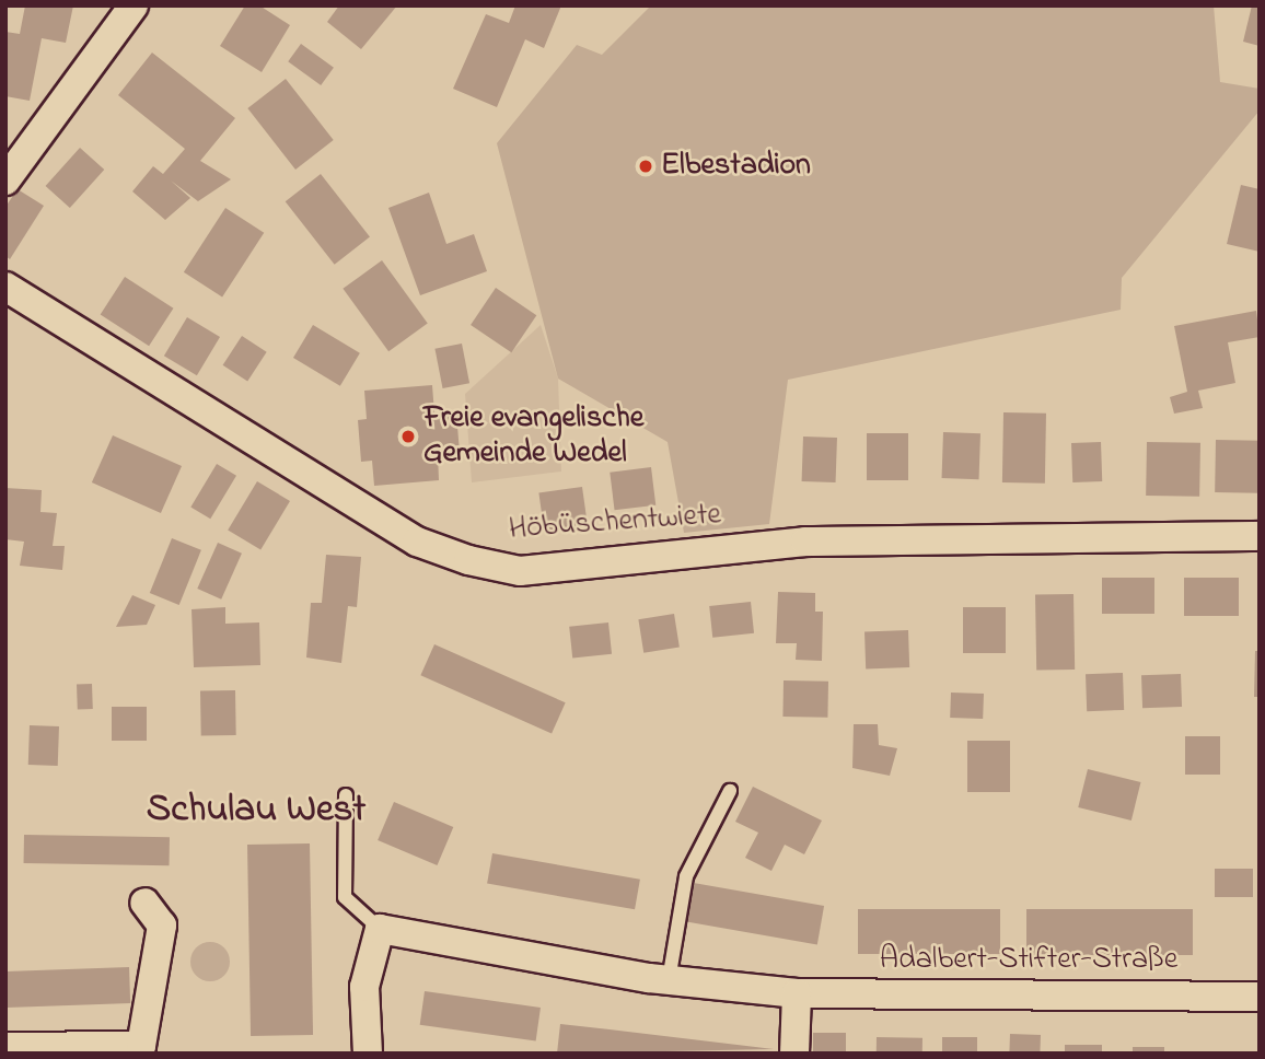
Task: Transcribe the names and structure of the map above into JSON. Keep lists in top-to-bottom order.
{
  "streets": {
    "street": ["Höbüschentwiete", "Adalbert-Stifter-Straße"]
  },
  "districts": ["Schulau West"],
  "places": ["Elbestadion", "Freie evangelische Gemeinde Wedel"]
}
